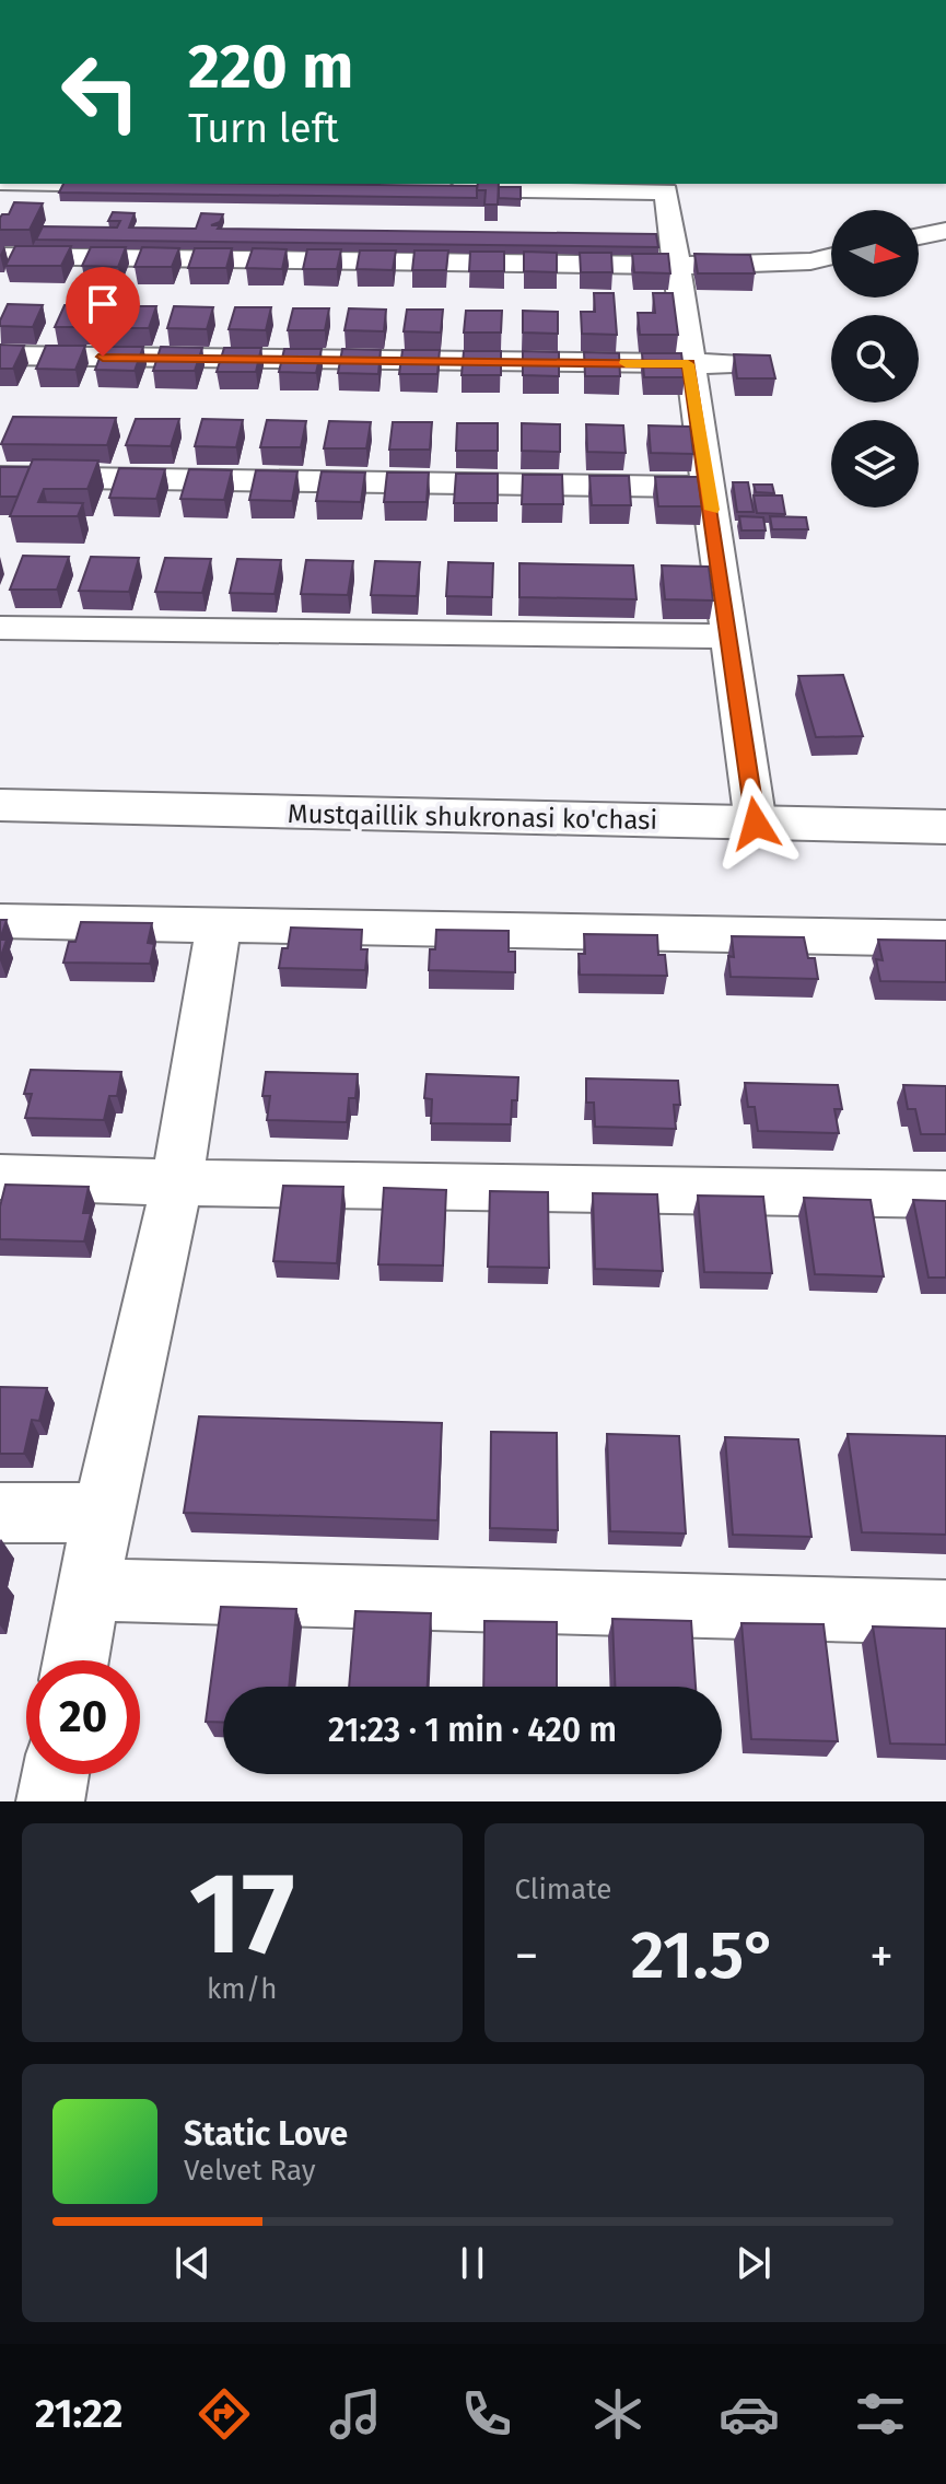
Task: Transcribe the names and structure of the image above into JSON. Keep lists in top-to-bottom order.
{
  "streets": {
    "main road": ["Mustqaillik shukronasi ko'chasi"]
  },
  "north": "right",
  "page": {
    "turn": ["220 m", "Turn left"],
    "limit": "20",
    "trip": "21:23 · 1 min · 420 m",
    "tile": [
      ["17", "km/h"],
      "Climate"
    ],
    "heat": ["−", "21.5°", "+"],
    "song": ["Static Love", "Velvet Ray"],
    "tabs": "21:22"
  }
}
